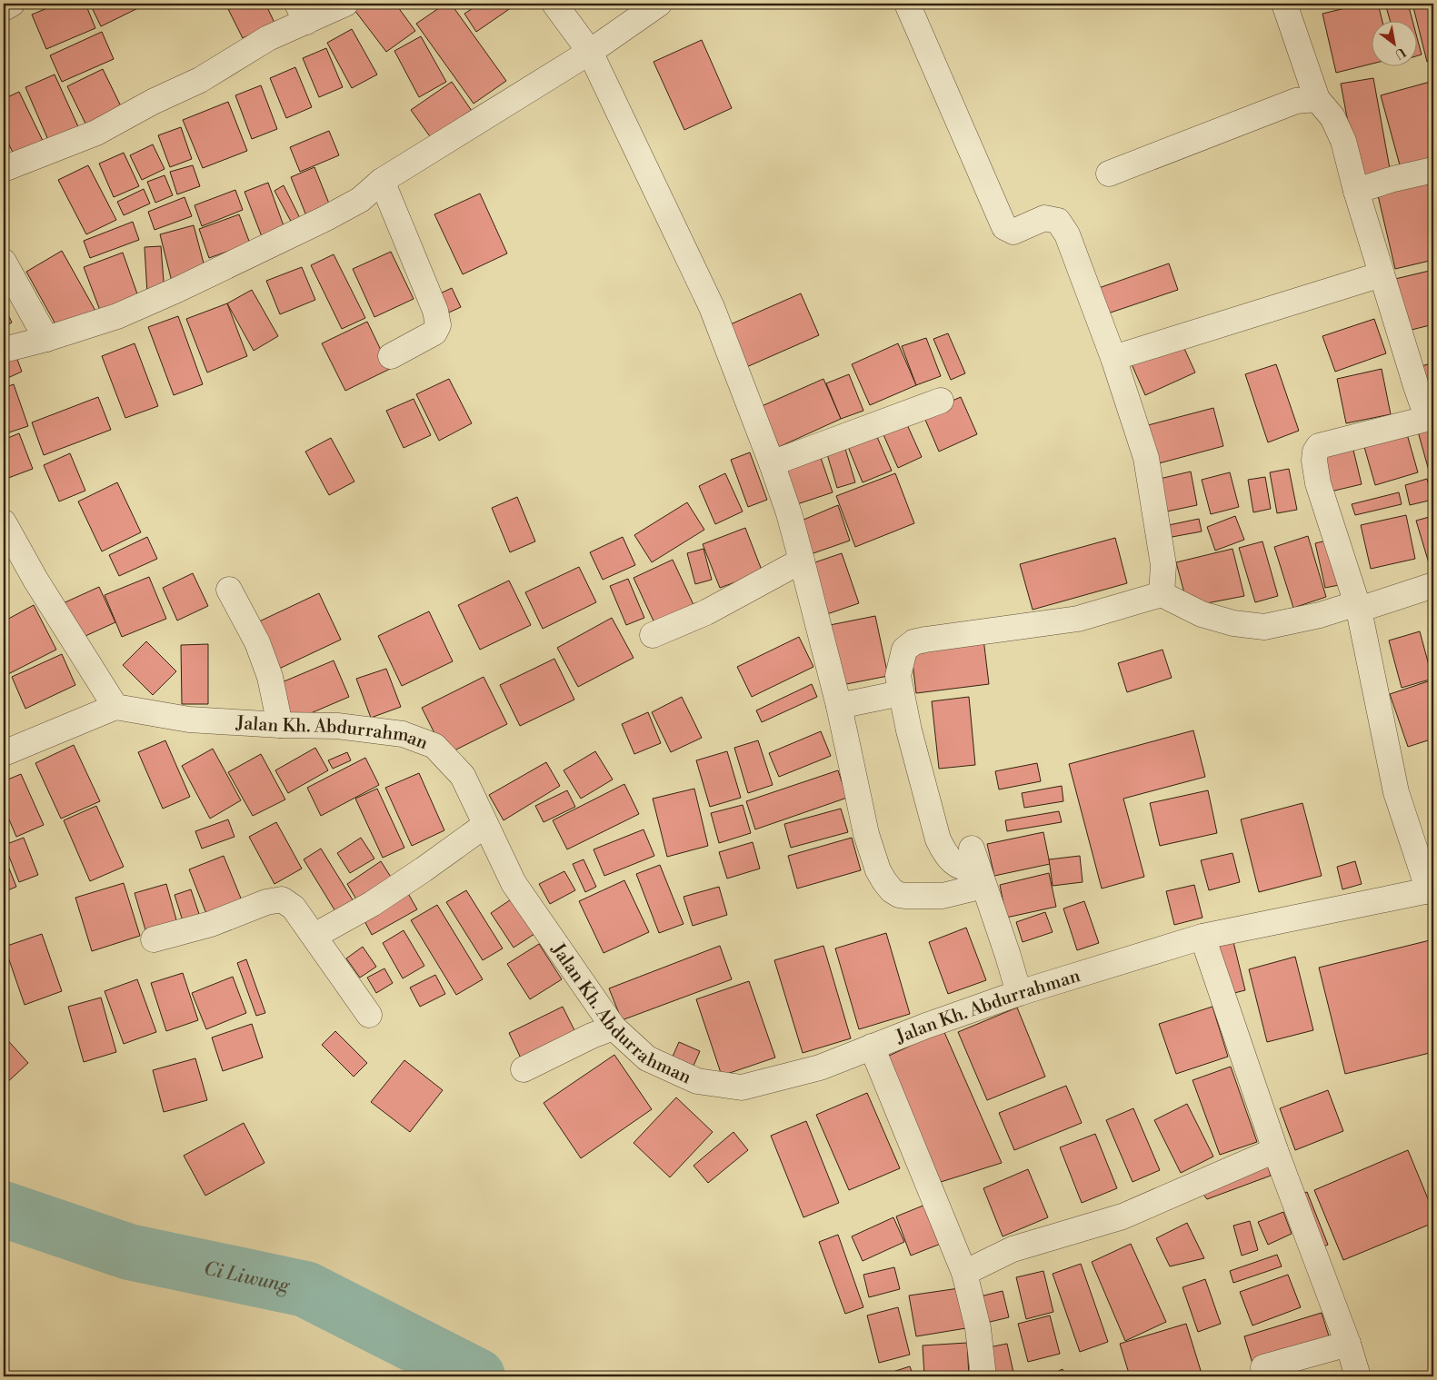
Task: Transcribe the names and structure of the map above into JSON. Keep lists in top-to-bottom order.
{
  "streets": {
    "street": ["Jalan Kh. Abdurrahman"]
  },
  "water": ["Ci Liwung"],
  "north": "bottom right"
}
